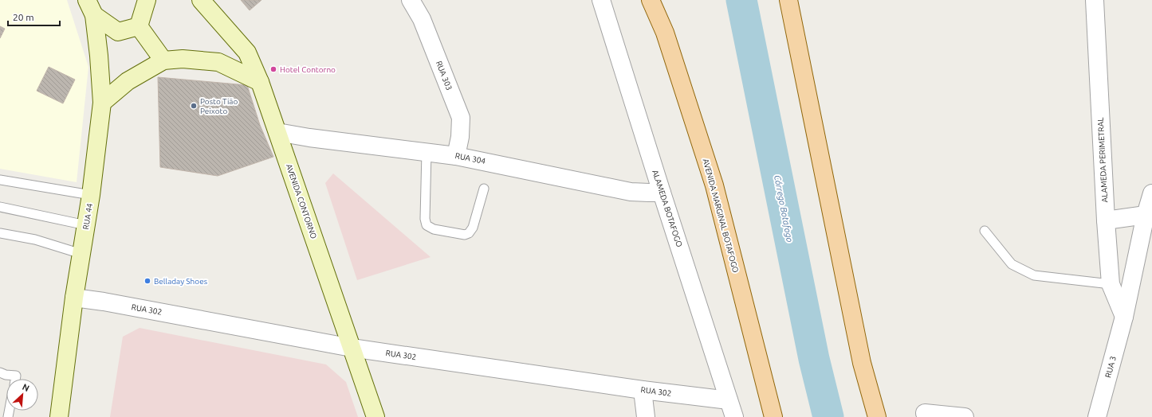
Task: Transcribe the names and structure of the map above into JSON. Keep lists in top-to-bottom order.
{
  "streets": {
    "main road": ["AVENIDA CONTORNO", "AVENIDA MARGINAL BOTAFOGO", "RUA 44"],
    "street": [
      "RUA 303",
      "RUA 304",
      "ALAMEDA PERIMETRAL",
      "ALAMEDA BOTAFOGO",
      "RUA 302",
      "RUA 3"
    ]
  },
  "crossings": [
    ["RUA 303", "RUA 304"],
    ["RUA 304", "AVENIDA CONTORNO"],
    ["RUA 304", "ALAMEDA BOTAFOGO"],
    ["ALAMEDA PERIMETRAL", "RUA 3"],
    ["AVENIDA CONTORNO", "RUA 302"],
    ["ALAMEDA BOTAFOGO", "RUA 302"],
    ["RUA 44", "RUA 302"]
  ],
  "water": ["Córrego Botafogo"],
  "places": ["Hotel Contorno", "Posto Tião Peixoto", "Belladay Shoes"],
  "scale_bar": "20 m",
  "north": "top right"
}
